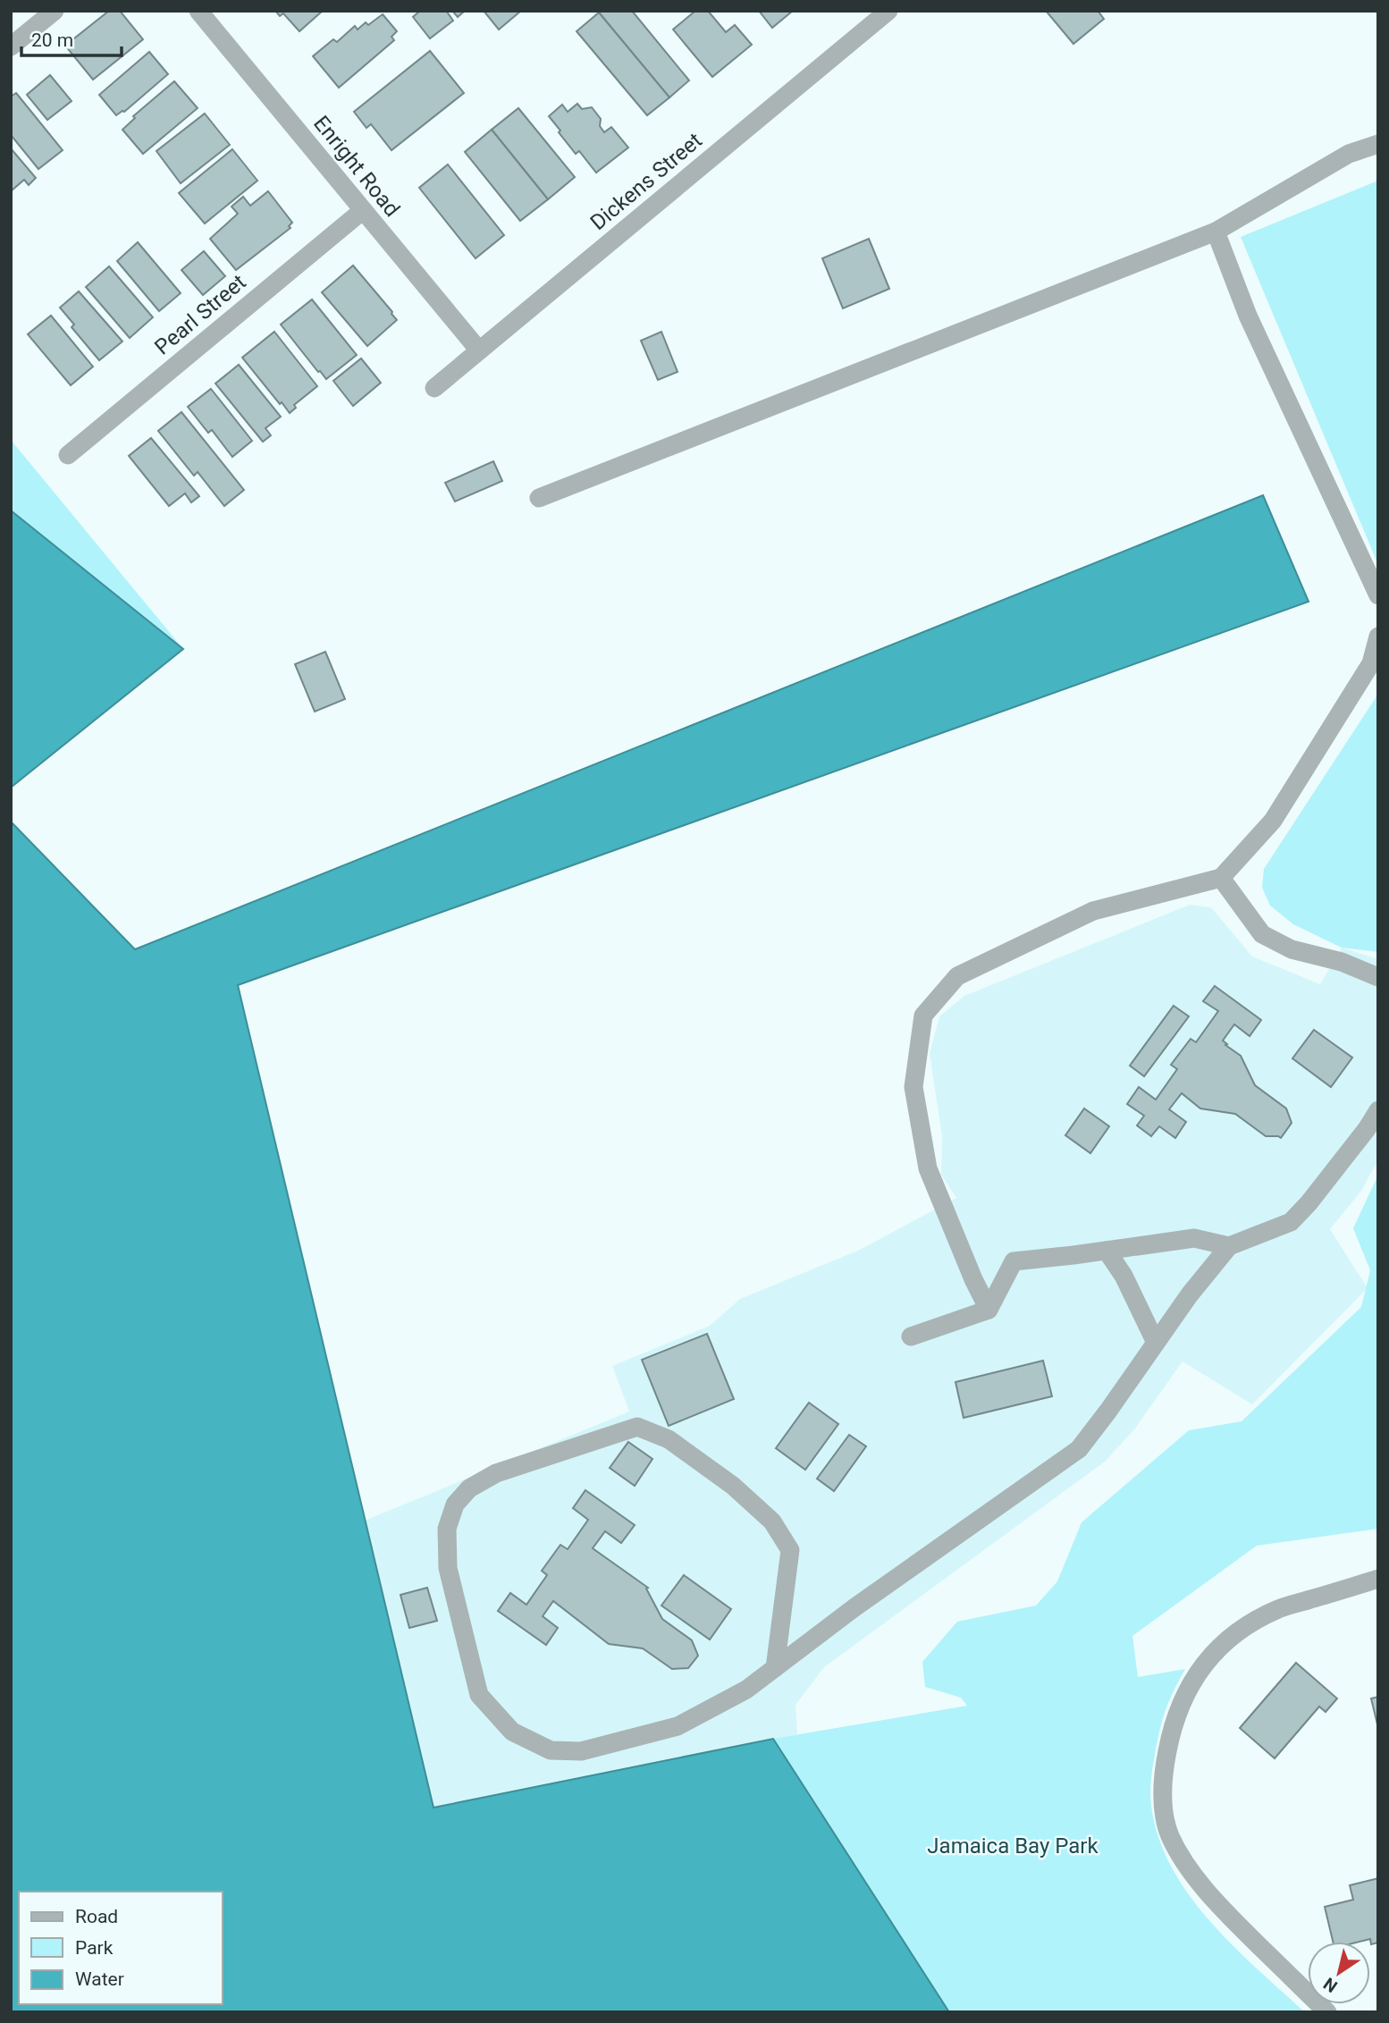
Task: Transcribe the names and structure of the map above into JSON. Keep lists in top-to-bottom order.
{
  "streets": {
    "street": ["Enright Road", "Dickens Street", "Pearl Street"]
  },
  "crossings": [
    ["Enright Road", "Dickens Street"],
    ["Enright Road", "Pearl Street"]
  ],
  "parks": ["Jamaica Bay Park"],
  "legend": ["Road", "Park", "Water"],
  "scale_bar": "20 m",
  "north": "bottom left"
}
